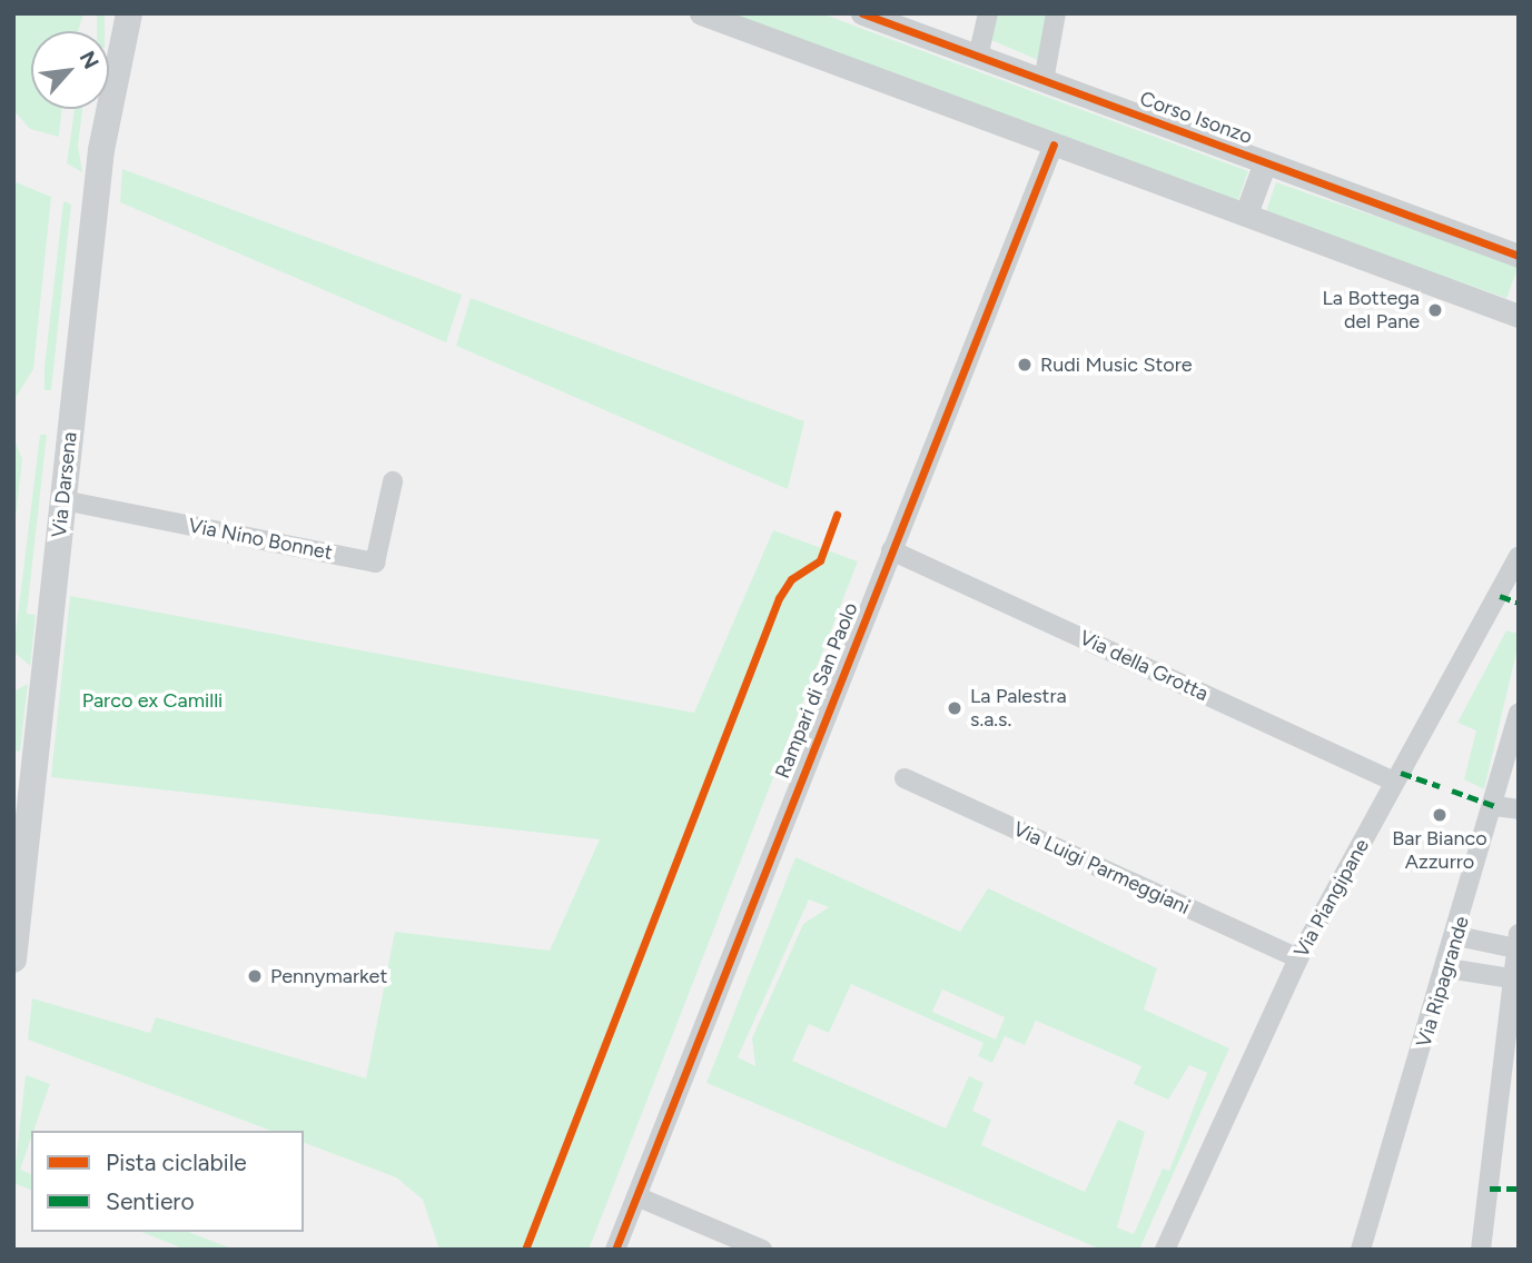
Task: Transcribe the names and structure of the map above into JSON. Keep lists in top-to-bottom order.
{
  "streets": {
    "main road": ["Via Darsena"],
    "street": [
      "Corso Isonzo",
      "Via Nino Bonnet",
      "Via della Grotta",
      "Rampari di San Paolo",
      "Via Luigi Parmeggiani",
      "Via Piangipane",
      "Via Ripagrande"
    ]
  },
  "crossings": [
    ["Via Darsena", "Via Nino Bonnet"],
    ["Via della Grotta", "Rampari di San Paolo"],
    ["Via della Grotta", "Via Piangipane"],
    ["Via Luigi Parmeggiani", "Via Piangipane"]
  ],
  "parks": ["Parco ex Camilli"],
  "places": [
    "La Bottega del Pane",
    "Rudi Music Store",
    "La Palestra s.a.s.",
    "Bar Bianco Azzurro",
    "Pennymarket"
  ],
  "legend": ["Pista ciclabile", "Sentiero"],
  "north": "top right"
}
